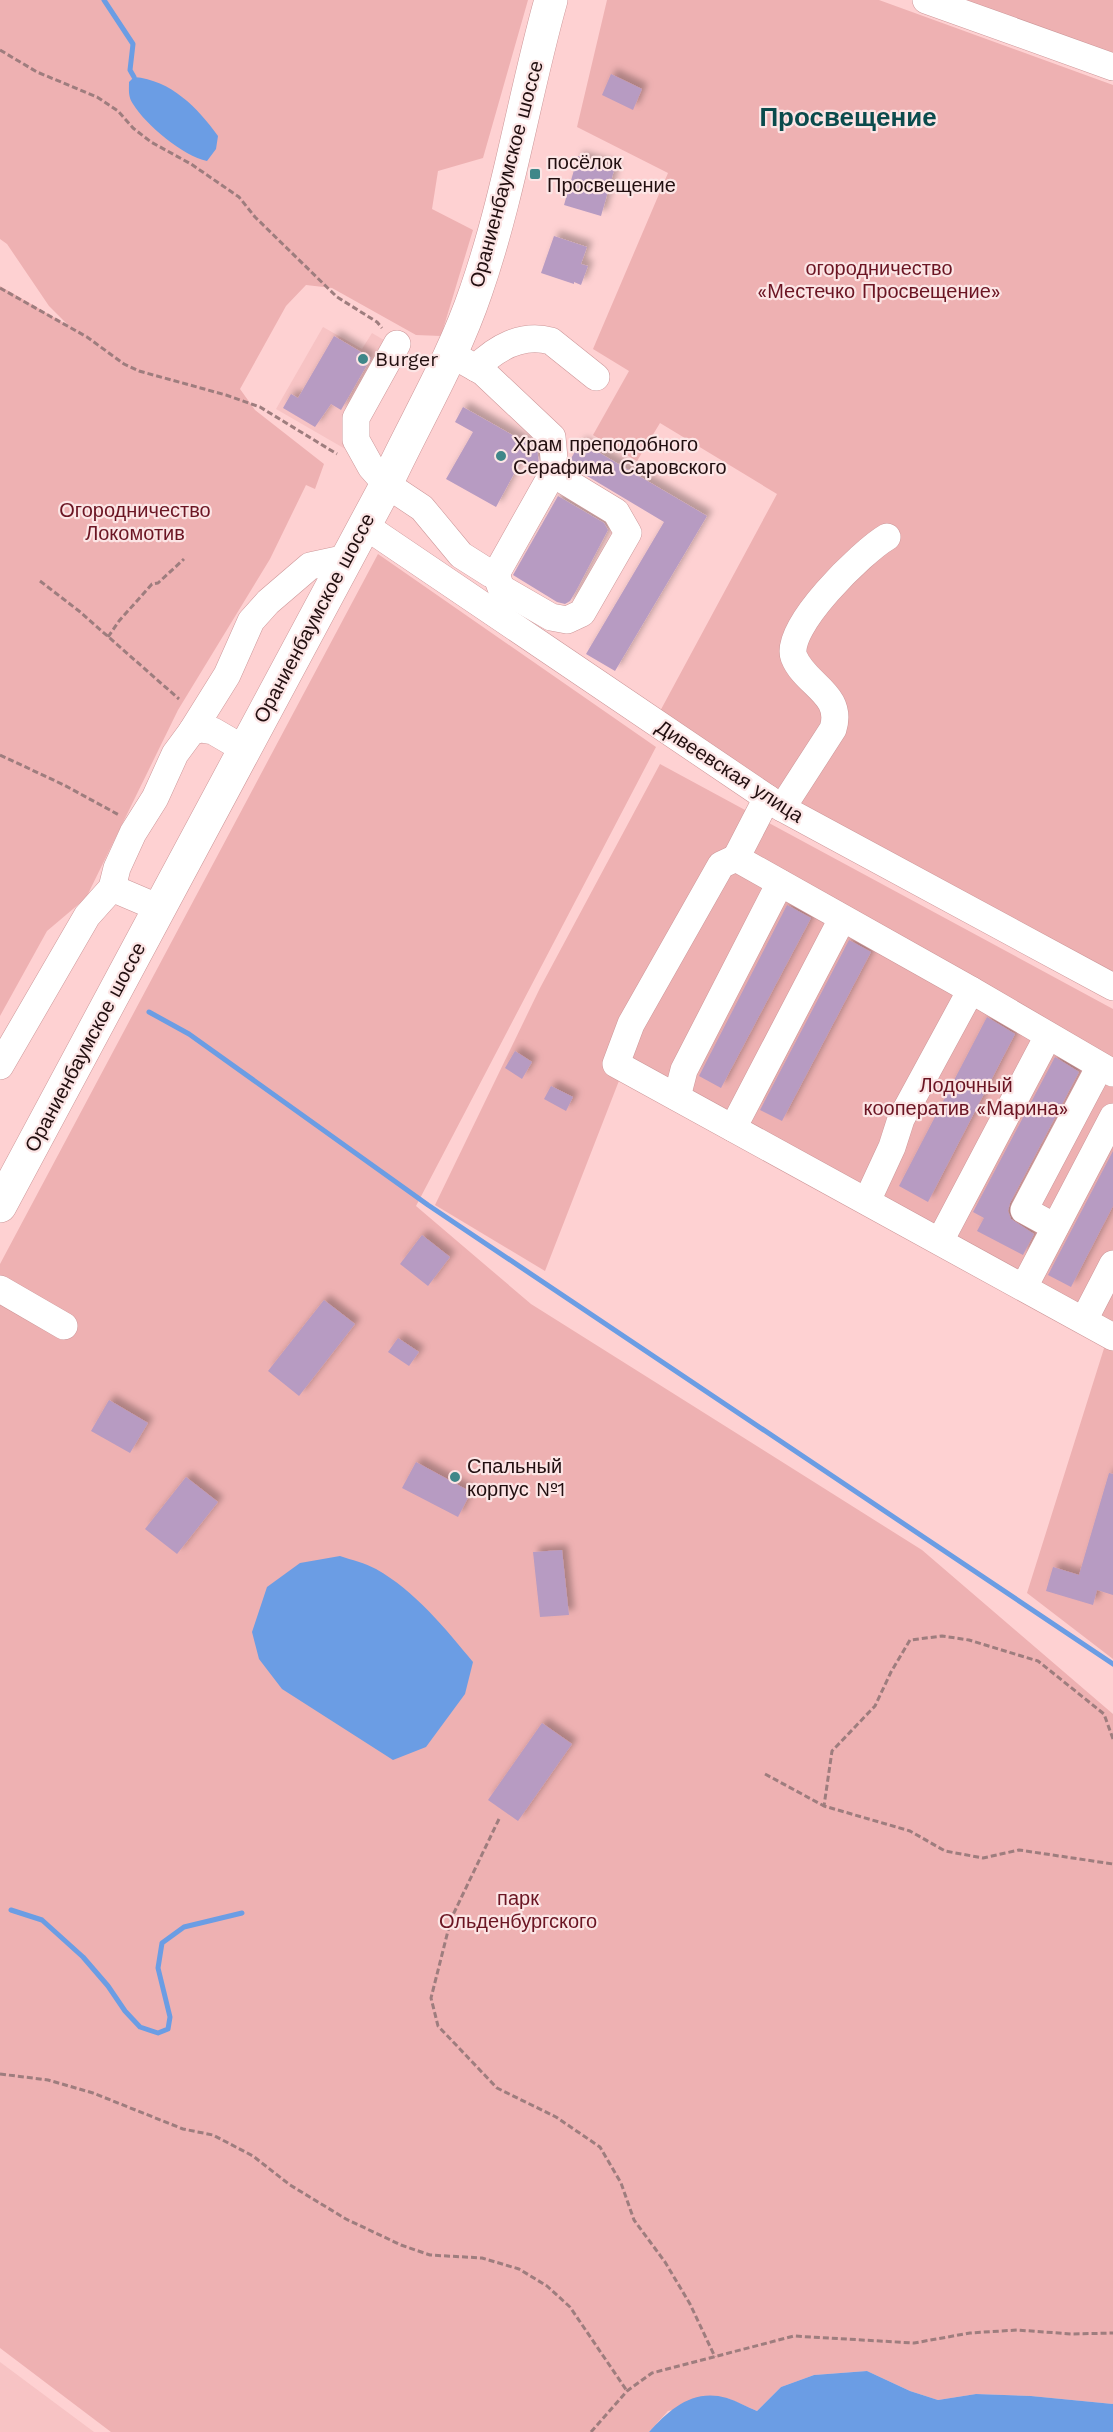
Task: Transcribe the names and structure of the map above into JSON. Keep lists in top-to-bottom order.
{
  "streets": {
    "main road": ["Ораниенбаумское шоссе"],
    "street": ["Дивеевская улица"]
  },
  "crossings": [
    ["Ораниенбаумское шоссе", "Дивеевская улица"]
  ],
  "districts": ["Просвещение"],
  "parks": [
    "огородничество «Местечко Просвещение»",
    "Огородничество Локомотив",
    "Лодочный кооператив «Марина»",
    "парк Ольденбургского"
  ],
  "places": {
    "transit": ["посёлок Просвещение"],
    "other": ["Burger", "Храм преподобного Серафима Саровского", "Спальный корпус №1"]
  }
}
